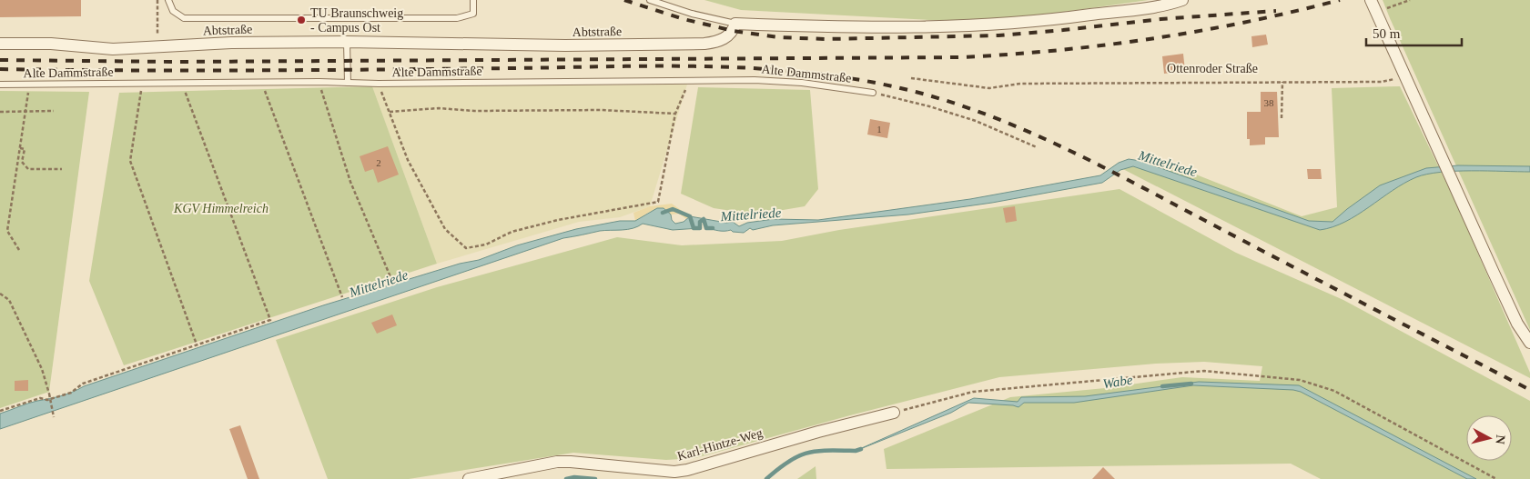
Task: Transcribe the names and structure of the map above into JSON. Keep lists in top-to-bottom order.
{
  "streets": {
    "street": ["Abtstraße", "Karl-Hintze-Weg"],
    "lane": ["Alte Dammstraße"],
    "path": ["Ottenroder Straße"]
  },
  "water": ["Mittelriede", "Wabe"],
  "parks": ["KGV Himmelreich"],
  "places": ["TU Braunschweig - Campus Ost"],
  "house_numbers": ["38", "1", "2"],
  "scale_bar": "50 m",
  "north": "right"
}
